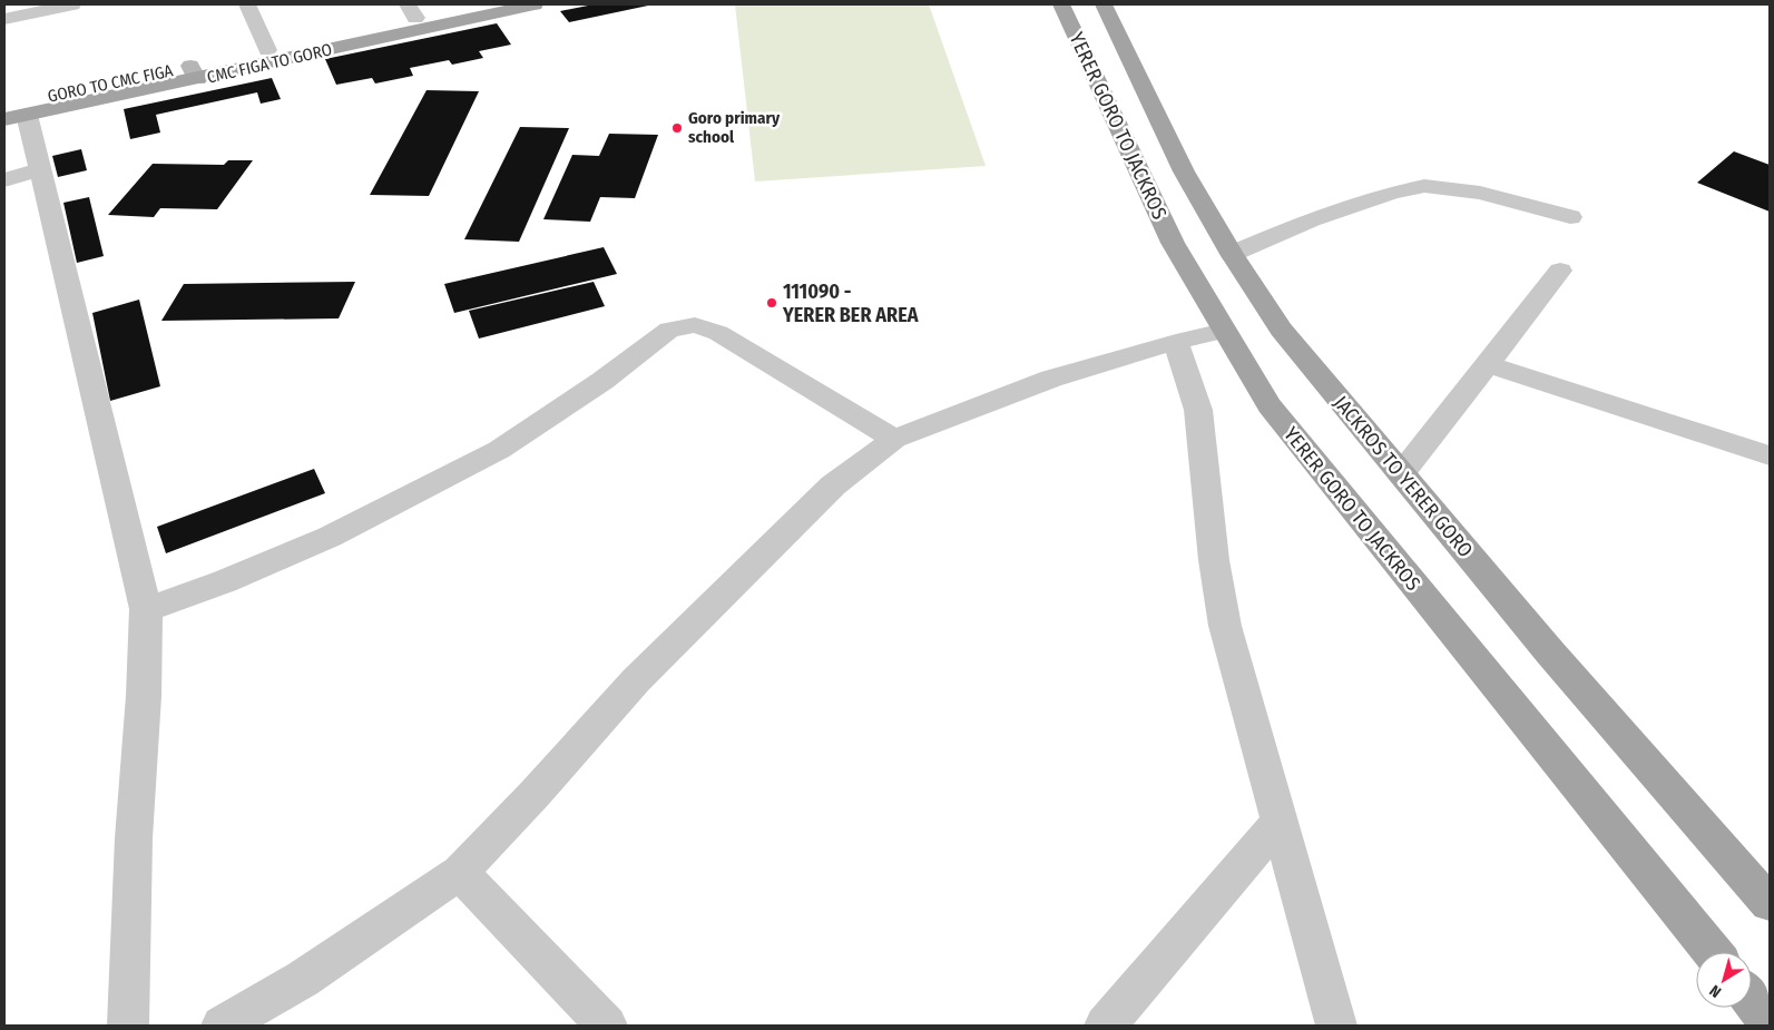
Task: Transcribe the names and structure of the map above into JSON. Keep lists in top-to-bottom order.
{
  "streets": {
    "main road": [
      "CMC FIGA TO GORO",
      "GORO TO CMC FIGA",
      "YERER GORO TO JACKROS",
      "JACKROS TO YERER GORO"
    ]
  },
  "crossings": [
    ["CMC FIGA TO GORO", "GORO TO CMC FIGA"]
  ],
  "places": ["Goro primary school", "111090 - YERER BER AREA"],
  "north": "bottom left"
}
